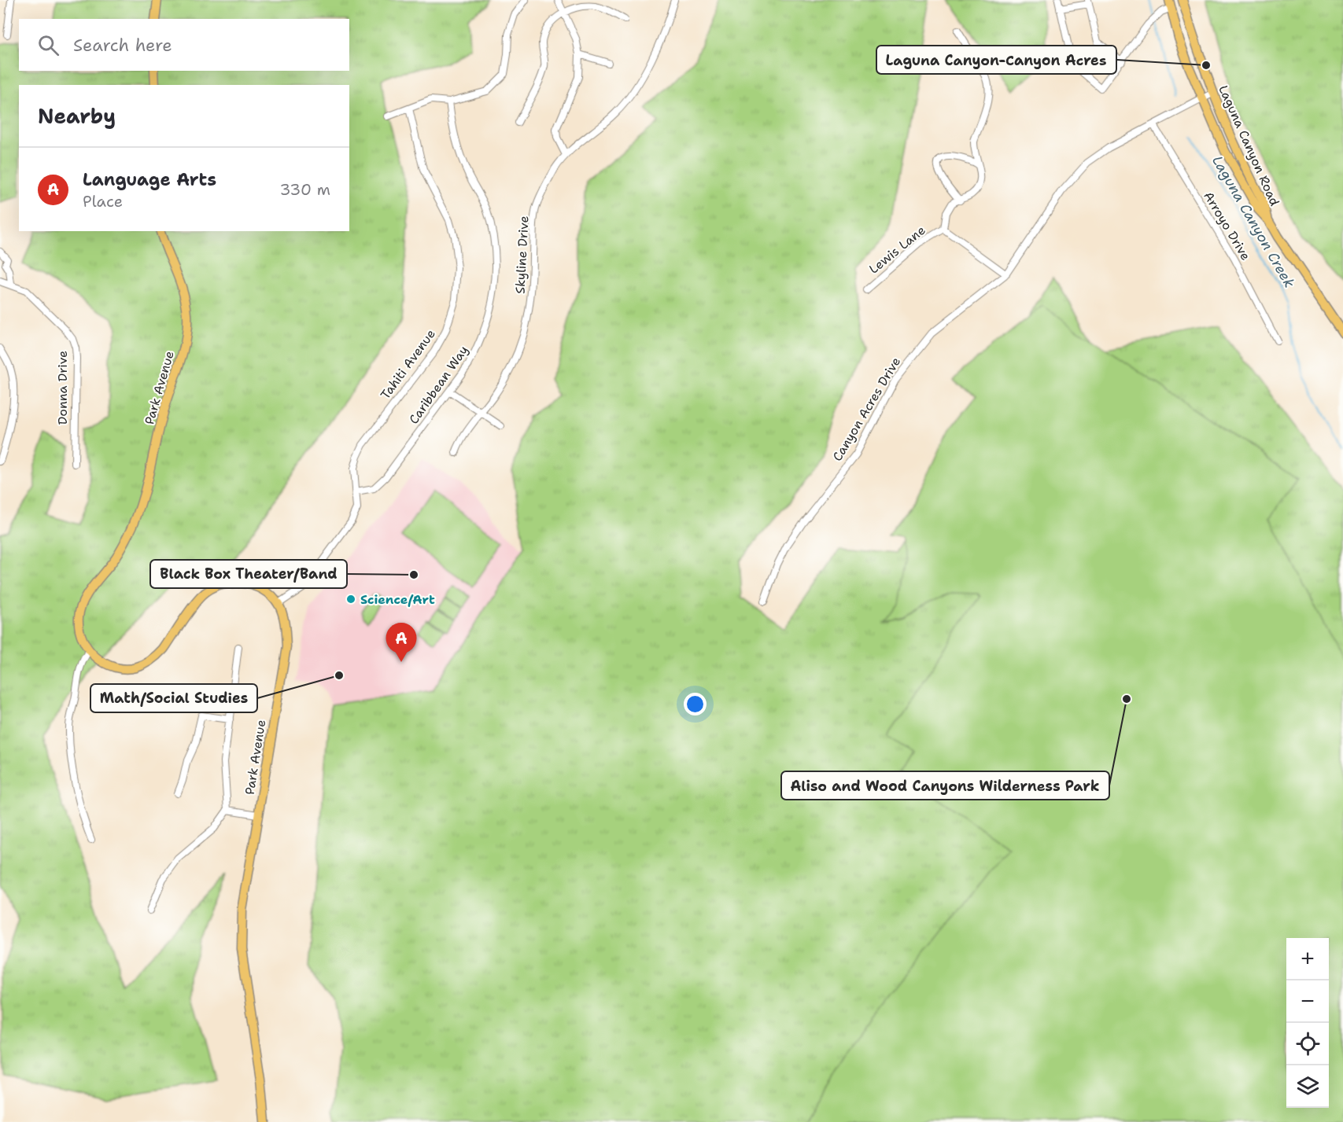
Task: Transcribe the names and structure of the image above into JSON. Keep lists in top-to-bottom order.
{
  "streets": {
    "main road": ["Laguna Canyon Road", "Park Avenue"],
    "street": [
      "Arroyo Drive",
      "Lewis Lane",
      "Skyline Drive",
      "Tahiti Avenue",
      "Caribbean Way",
      "Donna Drive",
      "Canyon Acres Drive"
    ]
  },
  "crossings": [
    ["Laguna Canyon Road", "Canyon Acres Drive"],
    ["Arroyo Drive", "Canyon Acres Drive"],
    ["Tahiti Avenue", "Caribbean Way"],
    ["Tahiti Avenue", "Park Avenue"]
  ],
  "water": ["Laguna Canyon Creek"],
  "places": [
    "Laguna Canyon-Canyon Acres",
    "Black Box Theater/Band",
    "Science/Art",
    "Math/Social Studies",
    "Aliso and Wood Canyons Wilderness Park"
  ],
  "page": {
    "search": "Search here",
    "heading": "Nearby",
    "list": [
      {
        "mark": "A",
        "name": "Language Arts",
        "note": "Place",
        "value": "330 m"
      }
    ],
    "pins": "A",
    "map_buttons": ["+", "−"]
  }
}
